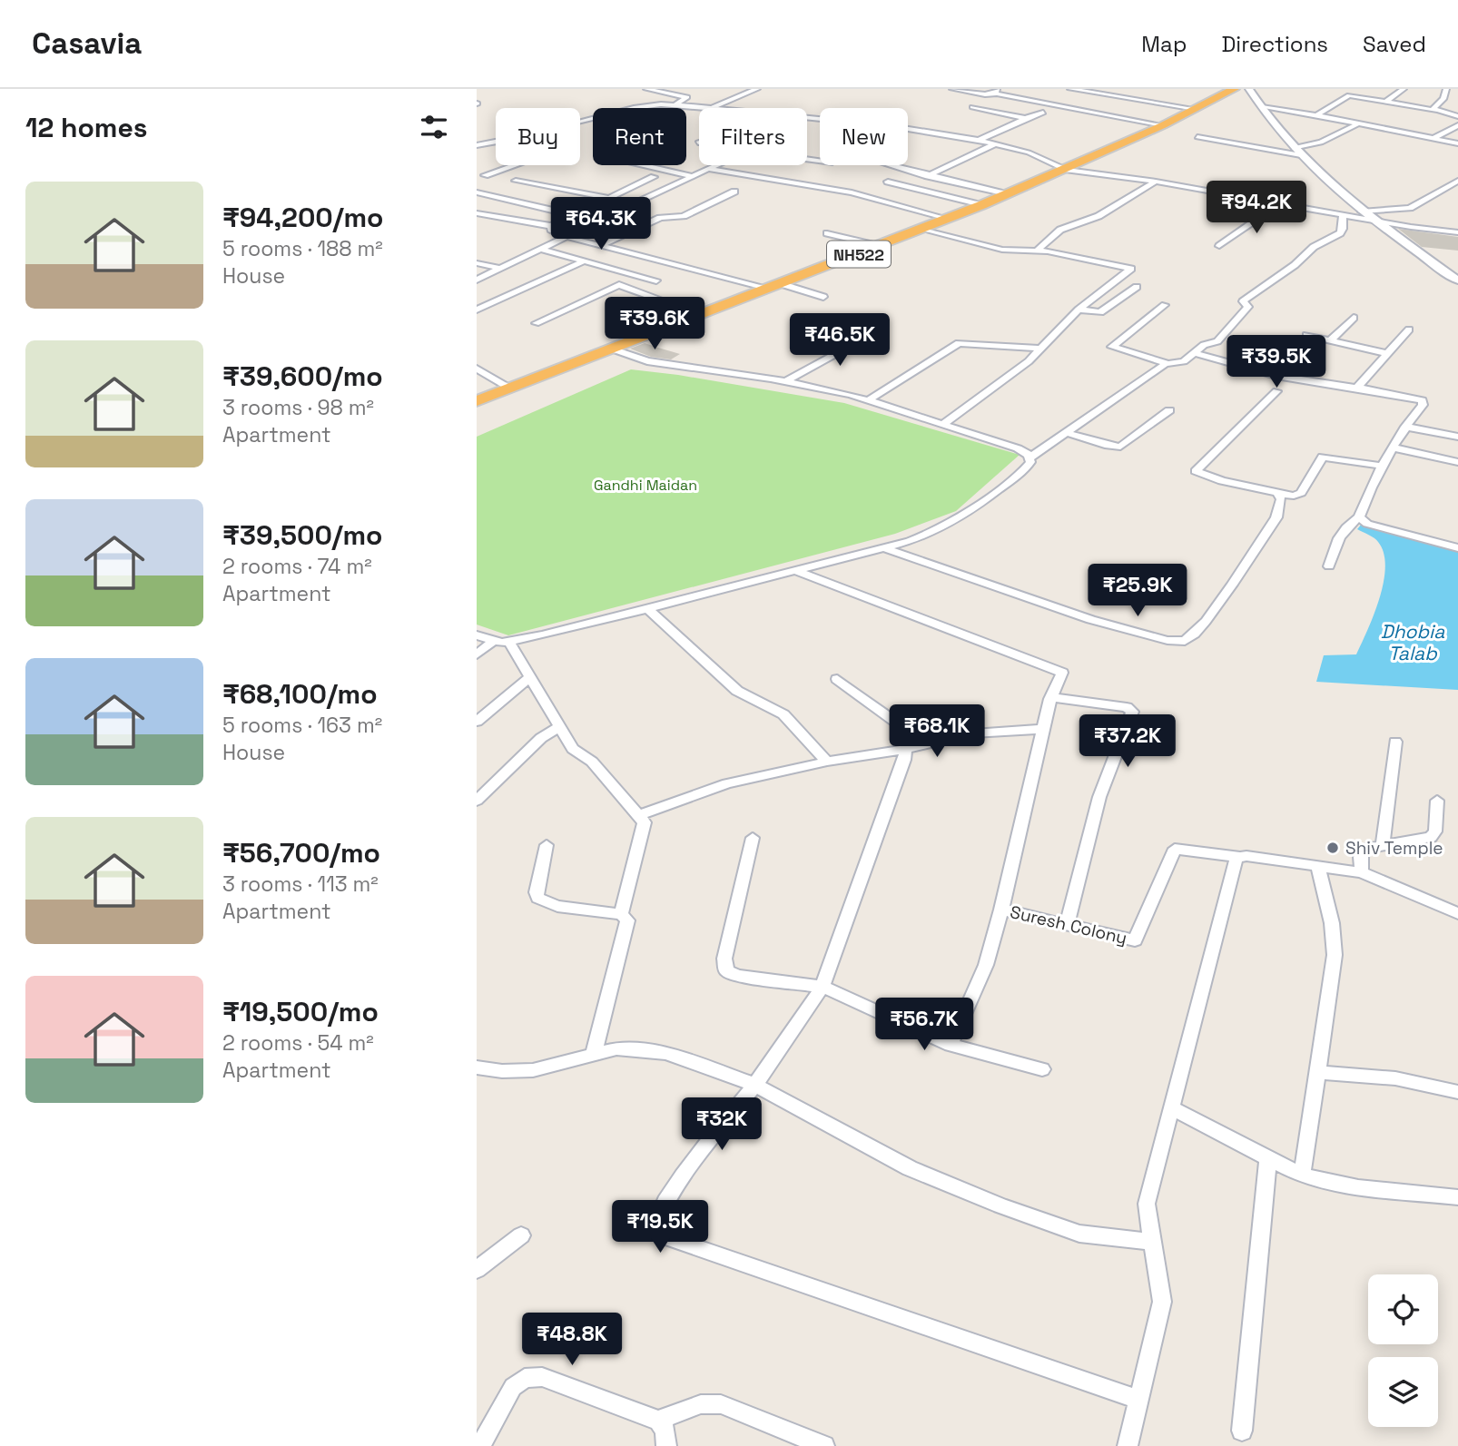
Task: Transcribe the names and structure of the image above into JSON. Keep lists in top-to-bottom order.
{
  "streets": {
    "highway": ["NH522"],
    "street": ["Suresh Colony"]
  },
  "water": ["Dhobia Talab"],
  "parks": ["Gandhi Maidan"],
  "places": ["Shiv Temple"],
  "page": {
    "header": "Casavia",
    "nav": ["Map", "Directions", "Saved"],
    "heading": "12 homes",
    "chip": [
      "Buy",
      "Rent",
      "Filters",
      "New"
    ],
    "list": [
      {
        "name": "₹94,200/mo",
        "note": "5 rooms · 188 m² · House"
      },
      {
        "name": "₹39,600/mo",
        "note": "3 rooms · 98 m² · Apartment"
      },
      {
        "name": "₹39,500/mo",
        "note": "2 rooms · 74 m² · Apartment"
      },
      {
        "name": "₹68,100/mo",
        "note": "5 rooms · 163 m² · House"
      },
      {
        "name": "₹56,700/mo",
        "note": "3 rooms · 113 m² · Apartment"
      },
      {
        "name": "₹19,500/mo",
        "note": "2 rooms · 54 m² · Apartment"
      }
    ],
    "price": [
      "₹94.2K",
      "₹64.3K",
      "₹39.6K",
      "₹46.5K",
      "₹39.5K",
      "₹25.9K",
      "₹68.1K",
      "₹37.2K",
      "₹56.7K",
      "₹32K",
      "₹19.5K",
      "₹48.8K"
    ]
  }
}
